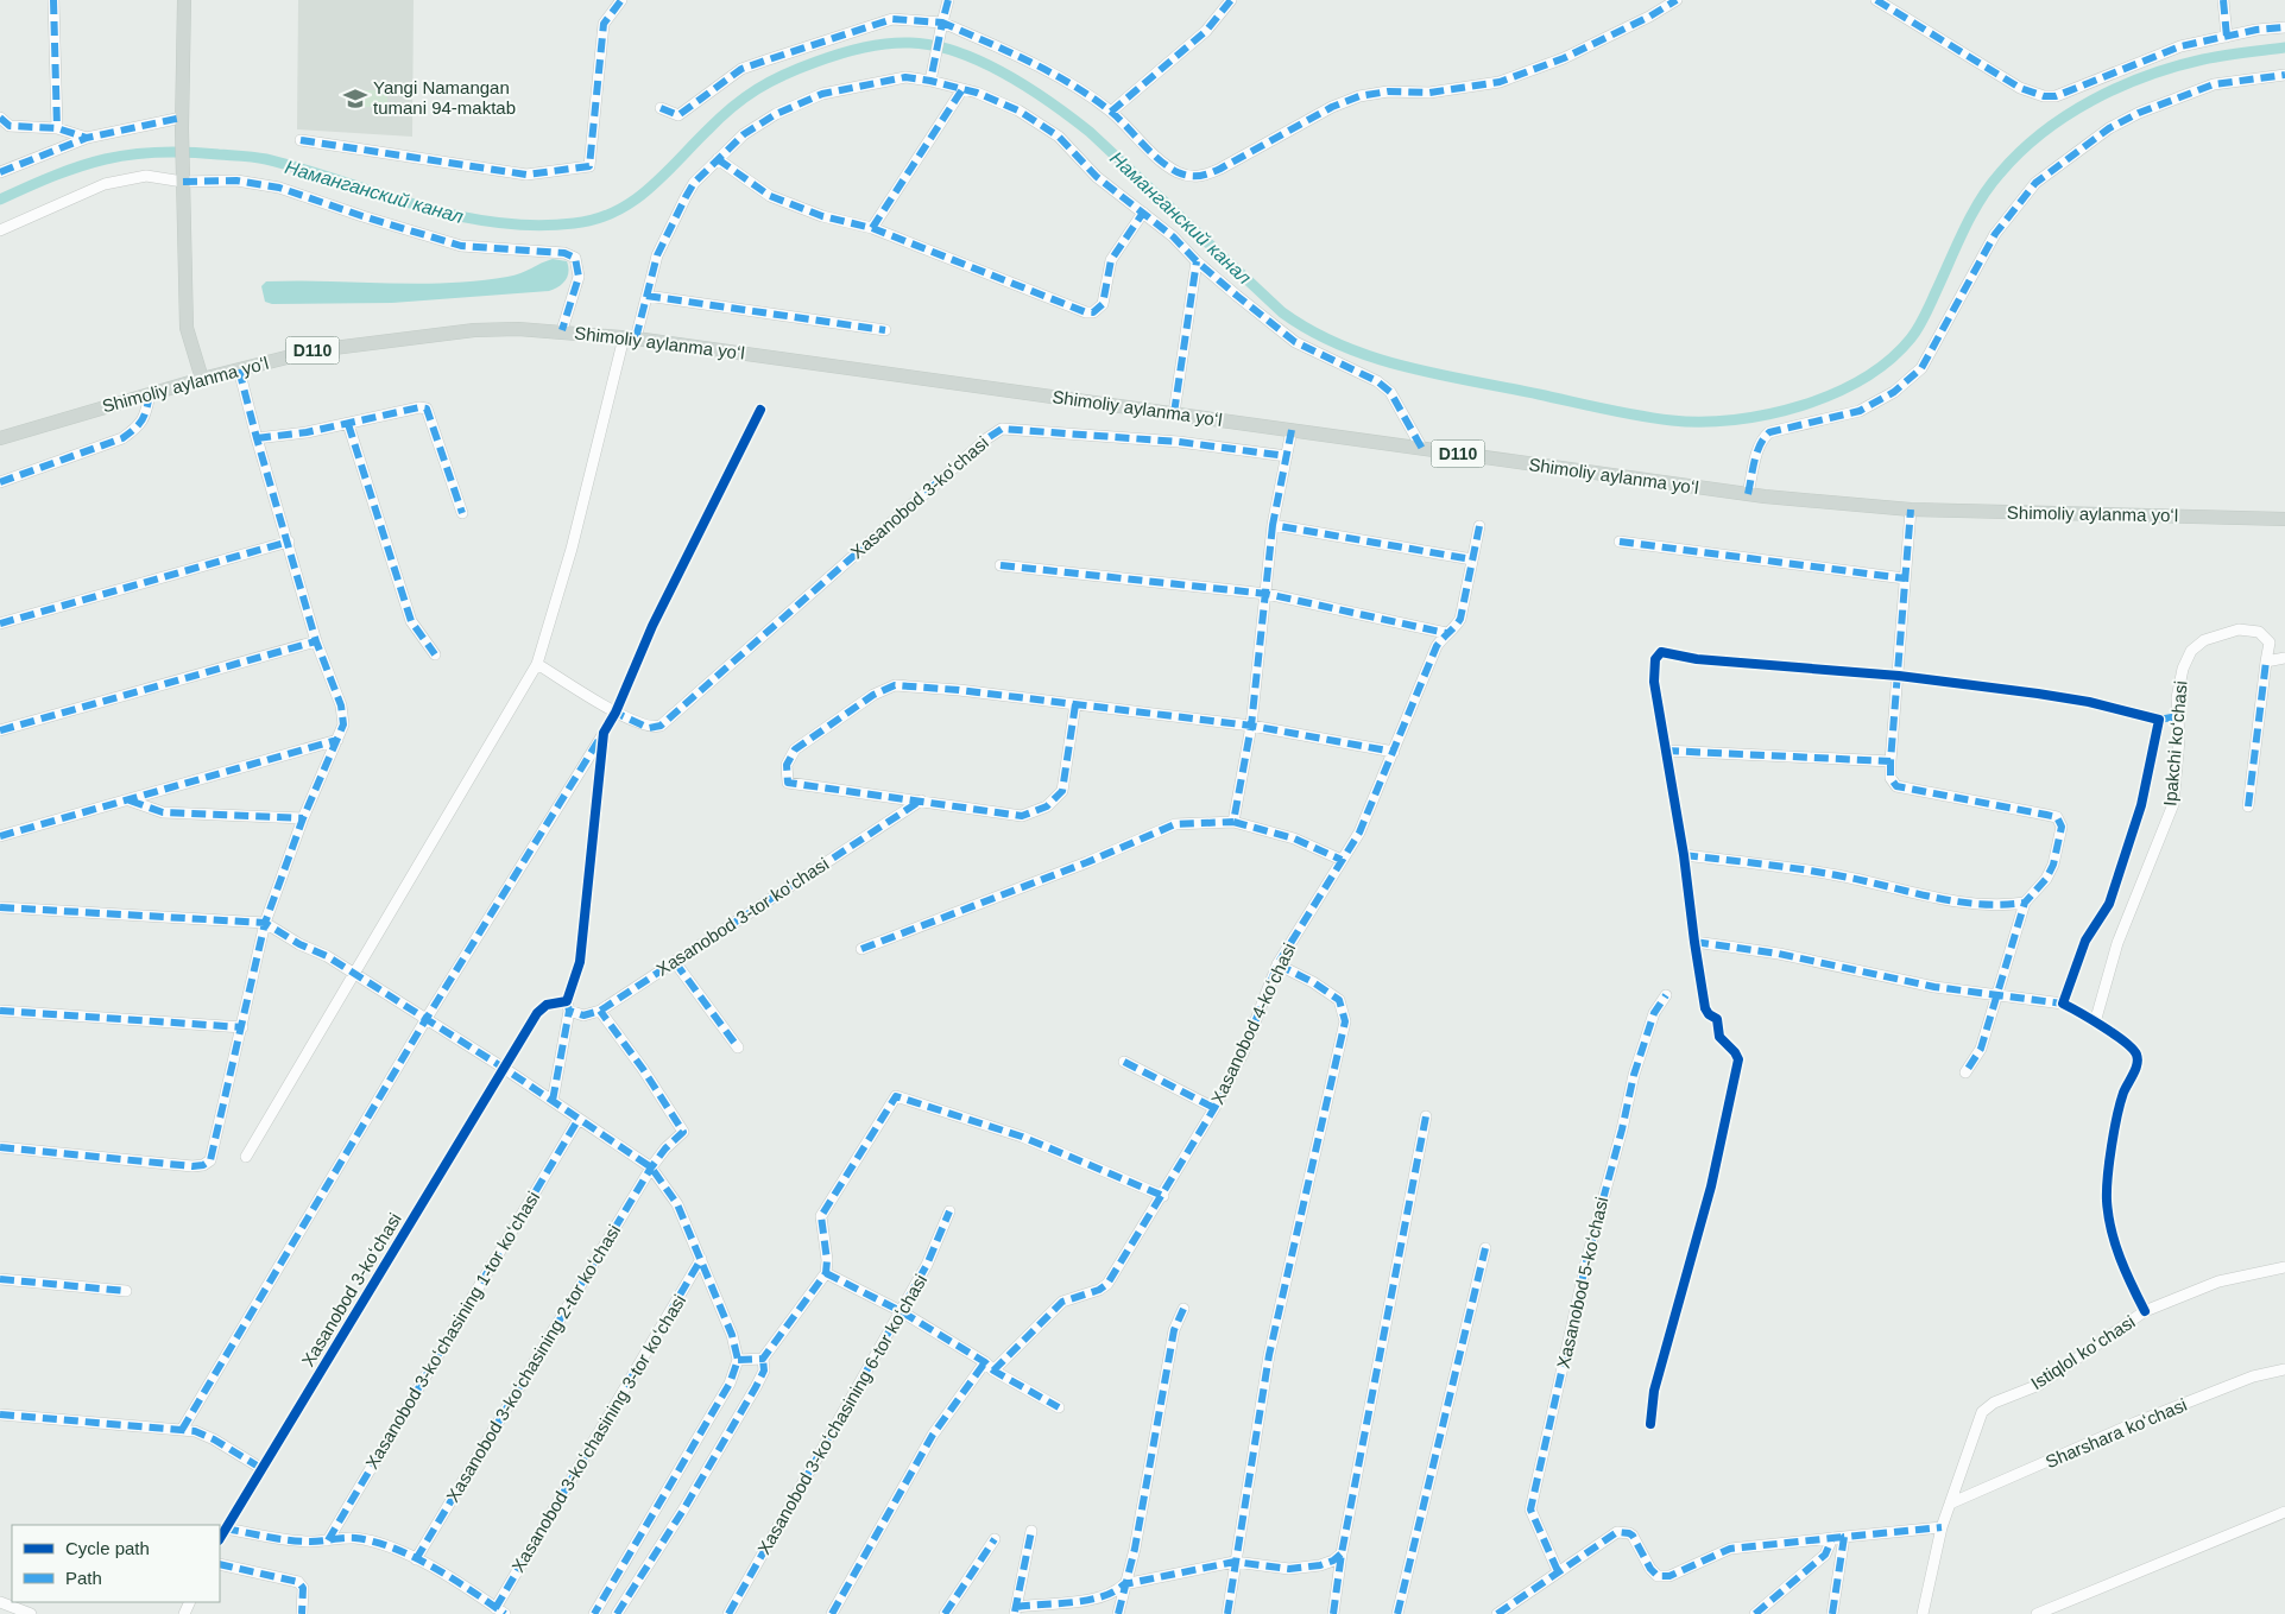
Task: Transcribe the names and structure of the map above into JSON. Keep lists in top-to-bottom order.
{
  "streets": {
    "main road": ["Shimoliy aylanma yoʻl", "D110"],
    "street": [
      "Xasanobod 3-koʻchasi",
      "Ipakchi koʻchasi",
      "Xasanobod 3-tor koʻchasi",
      "Xasanobod 4-koʻchasi",
      "Xasanobod 5-koʻchasi",
      "Xasanobod 3-koʻchasining 1-tor koʻchasi",
      "Istiqlol koʻchasi",
      "Xasanobod 3-koʻchasining 2-tor koʻchasi",
      "Xasanobod 3-koʻchasining 6-tor koʻchasi",
      "Xasanobod 3-koʻchasining 3-tor koʻchasi",
      "Sharshara koʻchasi"
    ]
  },
  "crossings": [
    ["Xasanobod 3-tor koʻchasi", "Xasanobod 3-koʻchasining 2-tor koʻchasi"],
    ["Istiqlol koʻchasi", "Sharshara koʻchasi"]
  ],
  "water": ["Наманганский канал"],
  "places": {
    "school or university": ["Yangi Namangan tumani 94-maktab"]
  },
  "legend": ["Cycle path", "Path"]
}
